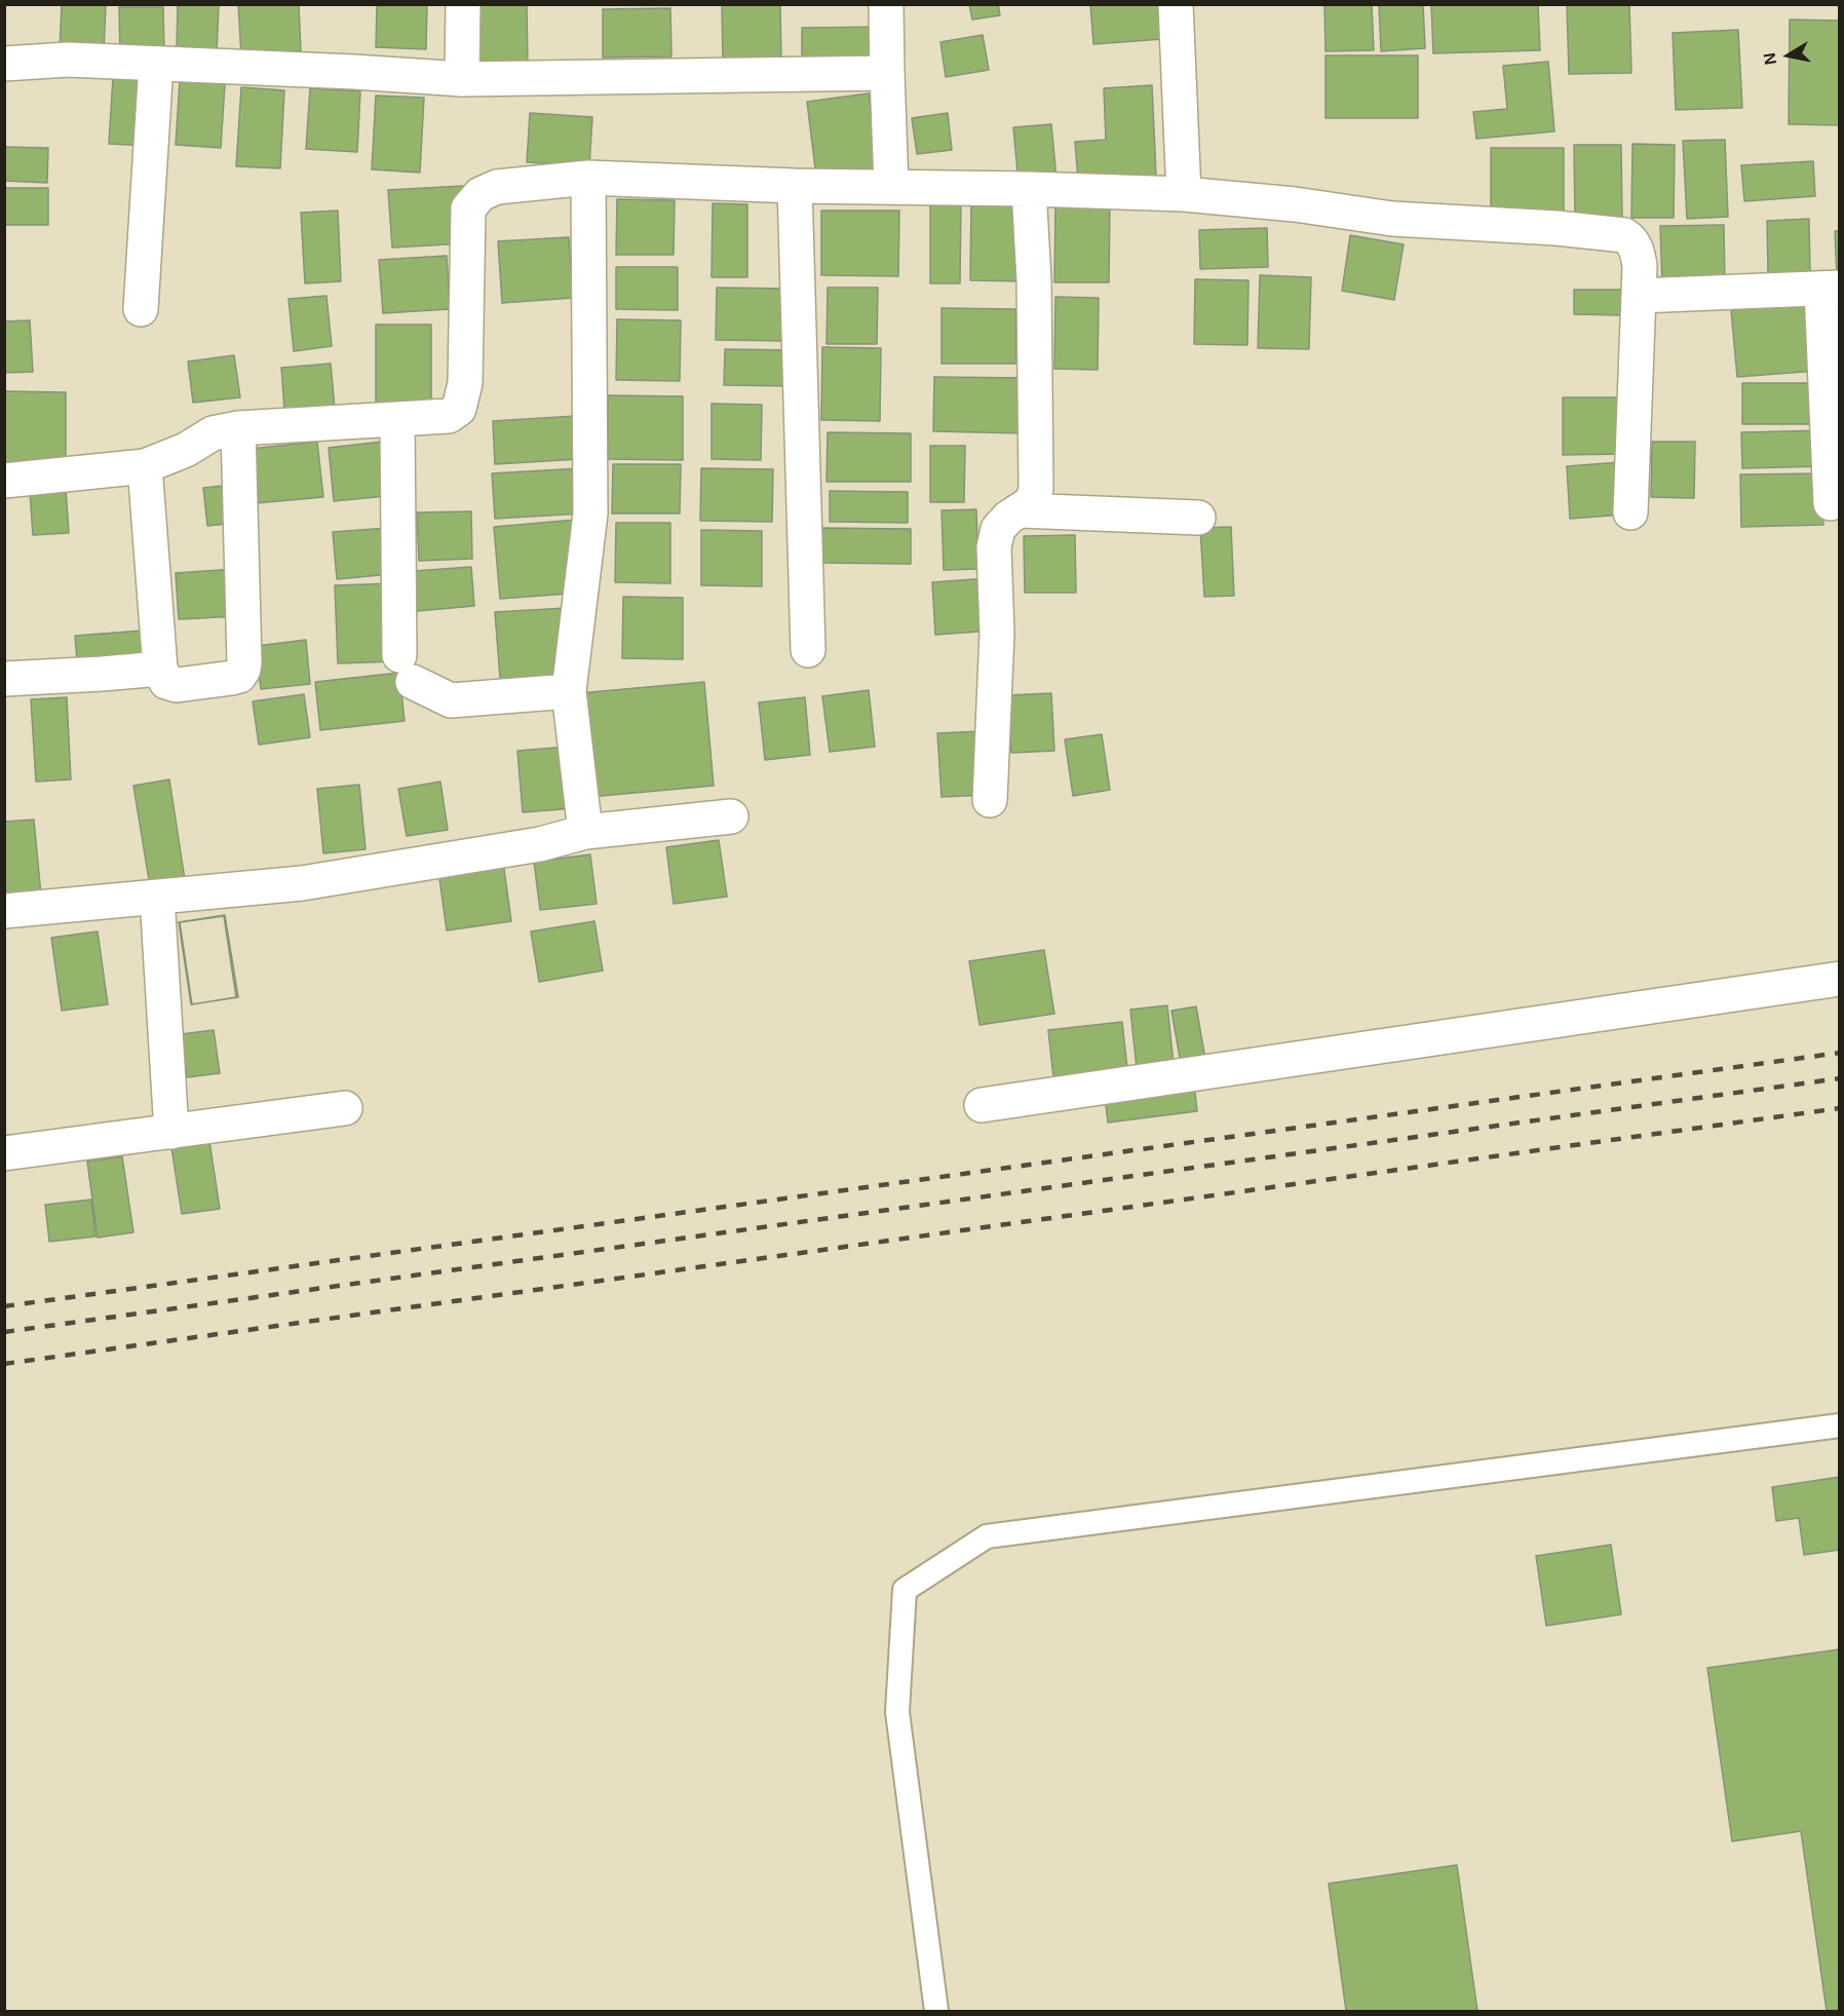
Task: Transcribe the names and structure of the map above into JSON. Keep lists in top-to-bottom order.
{
  "north": "left"
}
